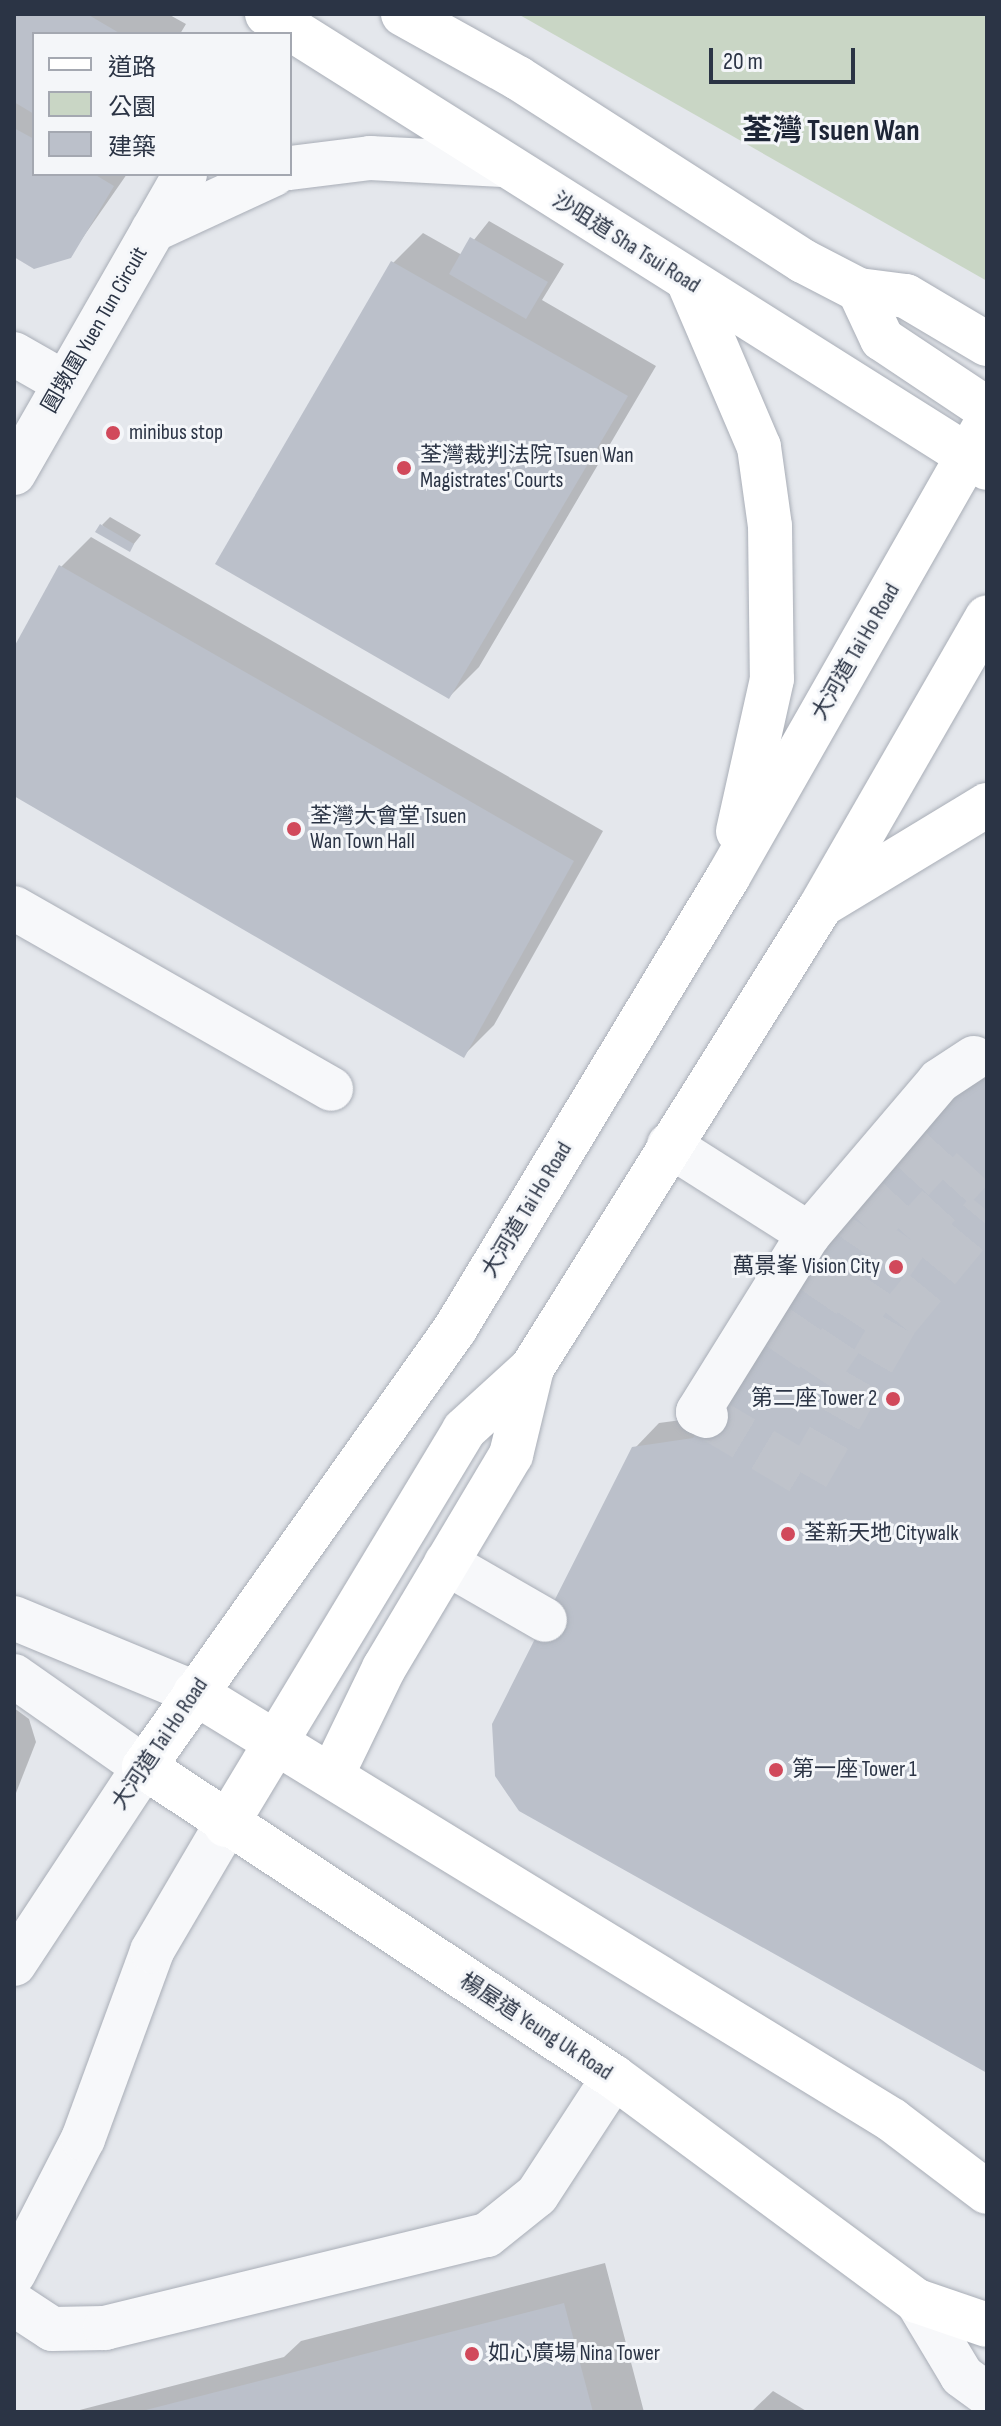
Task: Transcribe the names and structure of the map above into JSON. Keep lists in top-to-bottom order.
{
  "streets": {
    "main road": ["沙咀道 Sha Tsui Road", "大河道 Tai Ho Road", "楊屋道 Yeung Uk Road"],
    "street": ["圓墩圍 Yuen Tun Circuit"]
  },
  "crossings": [
    ["沙咀道 Sha Tsui Road", "大河道 Tai Ho Road"],
    ["大河道 Tai Ho Road", "楊屋道 Yeung Uk Road"]
  ],
  "districts": ["荃灣 Tsuen Wan"],
  "places": [
    "minibus stop",
    "荃灣裁判法院 Tsuen Wan Magistrates' Courts",
    "荃灣大會堂 Tsuen Wan Town Hall",
    "萬景峯 Vision City",
    "第二座 Tower 2",
    "荃新天地 Citywalk",
    "第一座 Tower 1",
    "如心廣場 Nina Tower"
  ],
  "legend": ["道路", "公園", "建築"],
  "scale_bar": "20 m"
}
